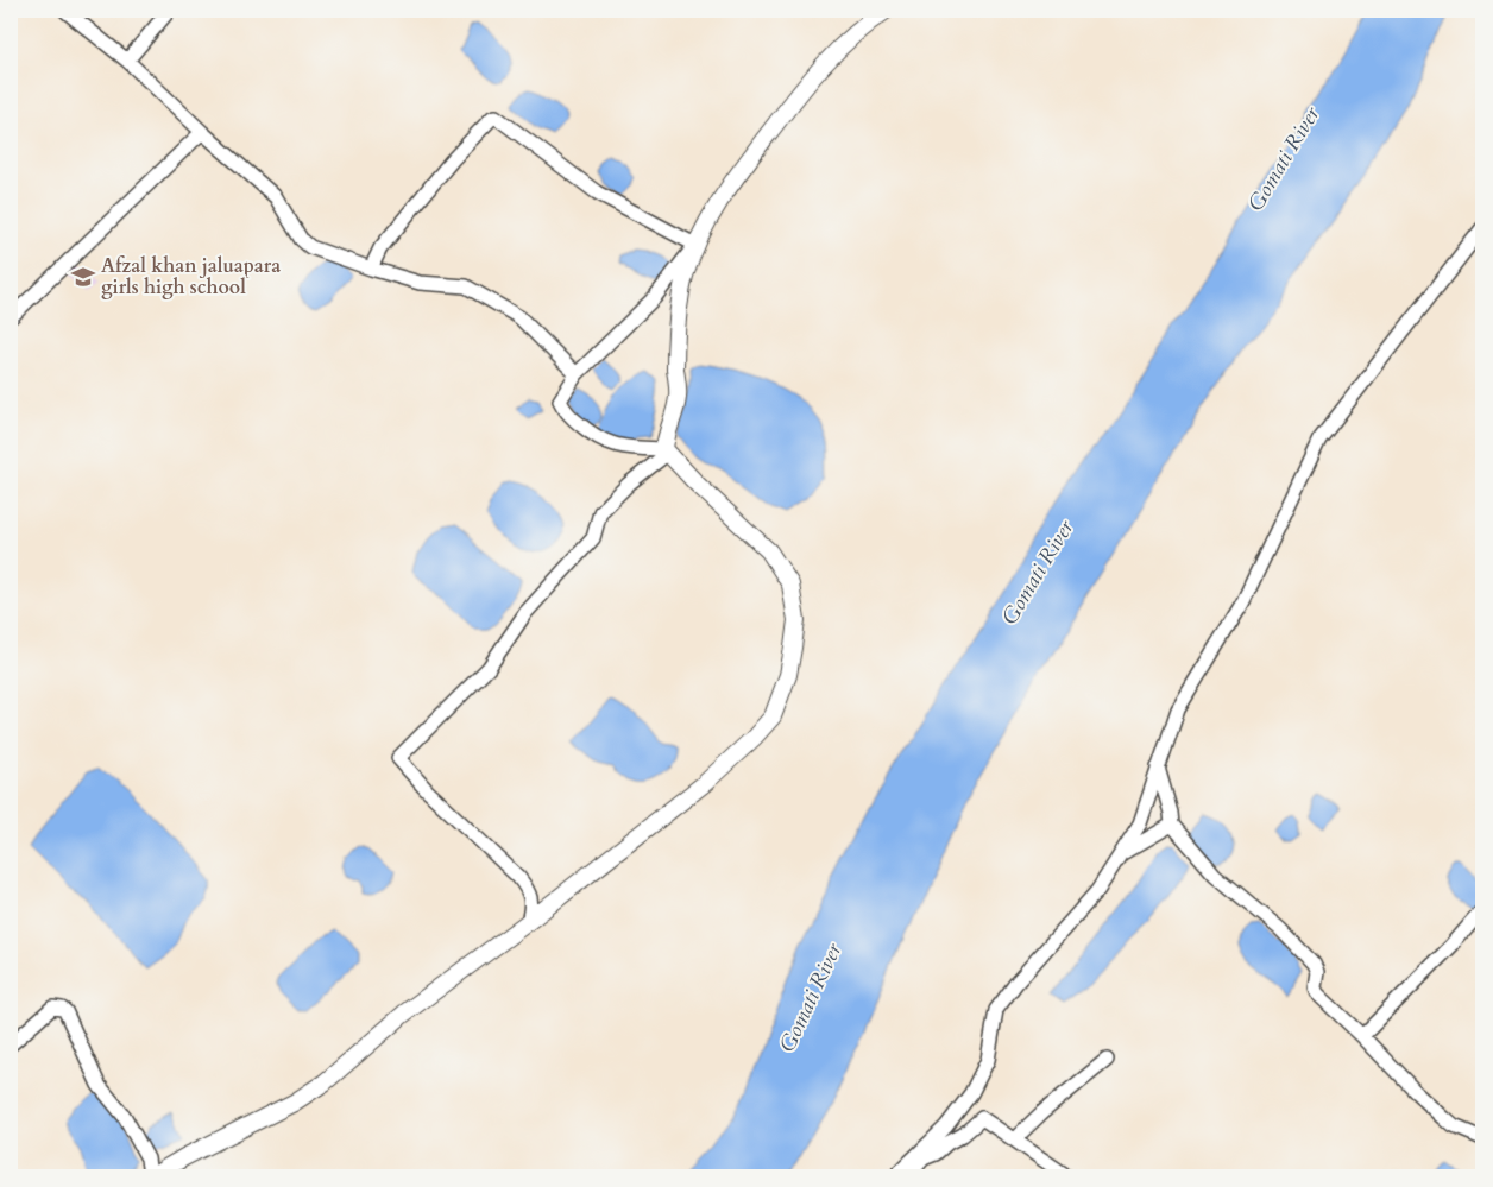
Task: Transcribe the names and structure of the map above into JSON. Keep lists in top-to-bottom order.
{
  "water": ["Gomati River"],
  "places": {
    "school or university": ["Afzal khan jaluapara girls high school"]
  }
}
